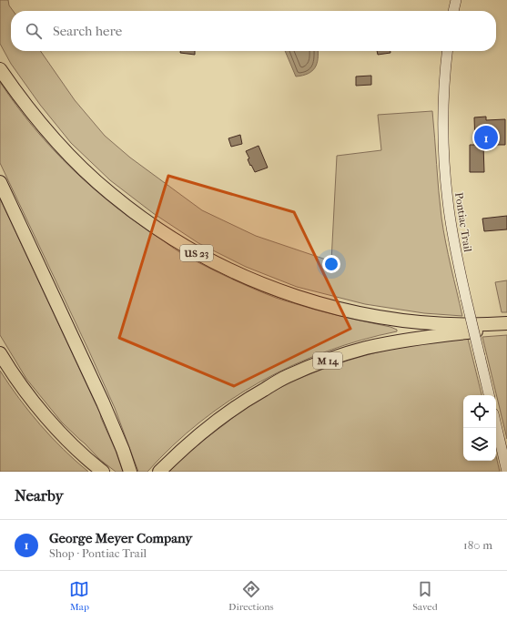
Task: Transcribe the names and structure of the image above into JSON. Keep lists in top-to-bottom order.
{
  "streets": {
    "highway": ["US 23", "M 14"],
    "main road": ["Pontiac Trail"]
  },
  "page": {
    "search": "Search here",
    "pins": "1",
    "heading": "Nearby",
    "list": [
      {
        "mark": "1",
        "name": "George Meyer Company",
        "note": "Shop · Pontiac Trail",
        "value": "180 m"
      }
    ],
    "nav": ["Map", "Directions", "Saved"]
  }
}
